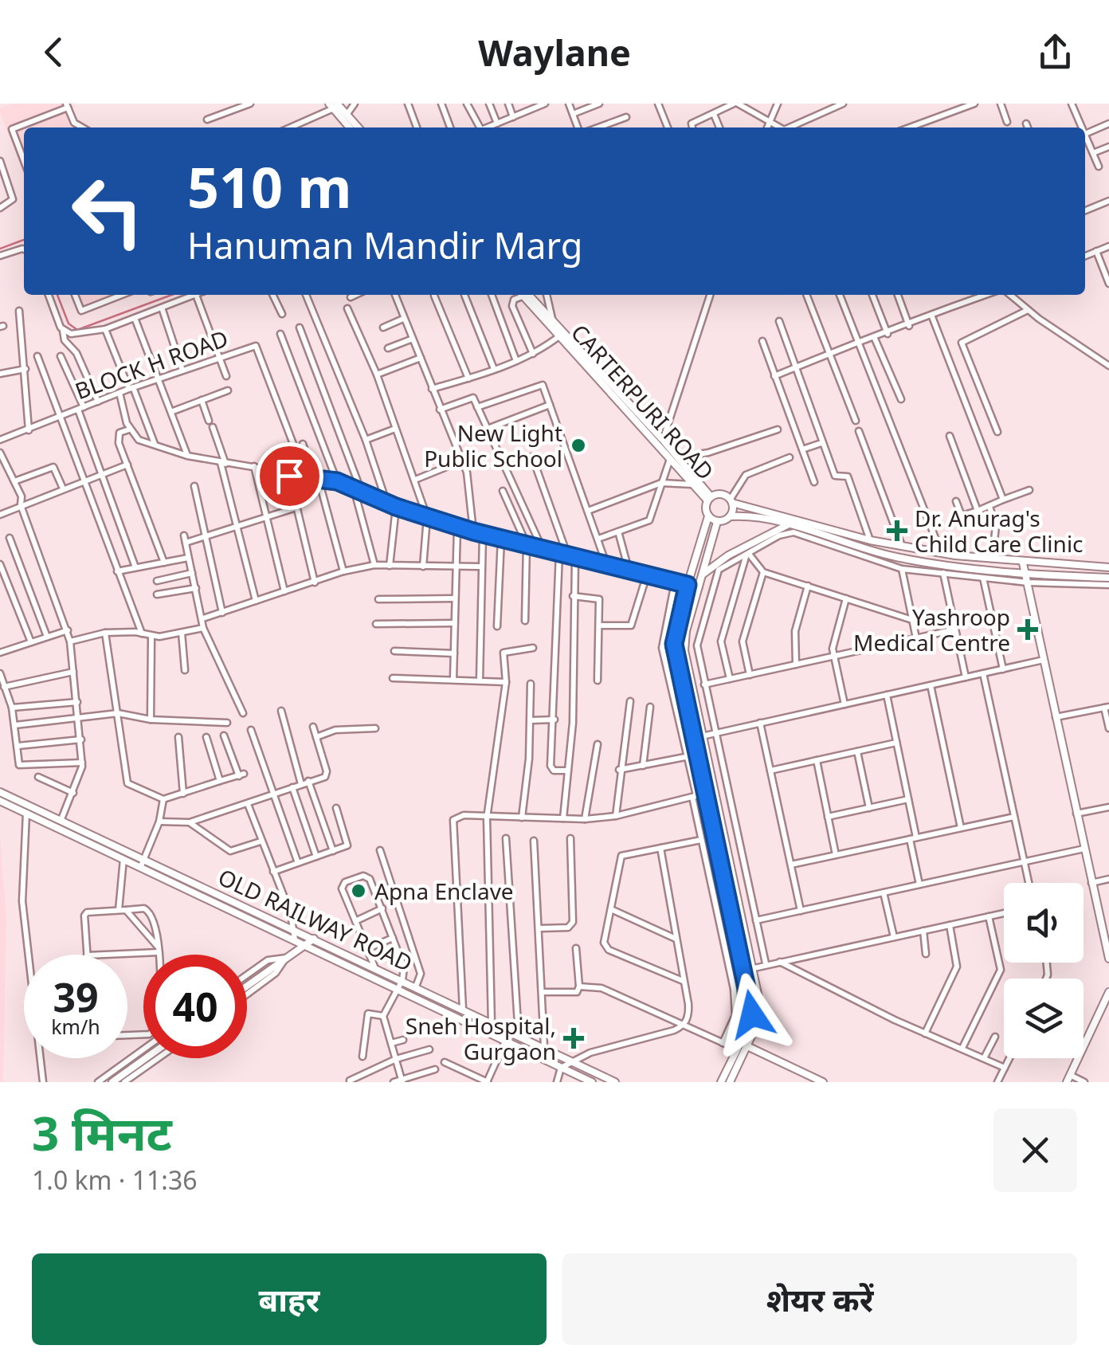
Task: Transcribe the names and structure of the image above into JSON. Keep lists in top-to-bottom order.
{
  "streets": {
    "main road": ["CARTERPURI ROAD", "OLD RAILWAY ROAD"],
    "street": ["BLOCK H ROAD"]
  },
  "places": {
    "other": ["New Light Public School", "Apna Enclave"],
    "health": ["Dr. Anurag's Child Care Clinic", "Yashroop Medical Centre", "Sneh Hospital, Gurgaon"]
  },
  "page": {
    "header": "Waylane",
    "turn": ["510 m", "Hanuman Mandir Marg"],
    "speed": "39 km/h",
    "limit": "40",
    "heading": ["3 मिनट", "1.0 km · 11:36"],
    "buttons": ["बाहर", "शेयर करें"]
  }
}
